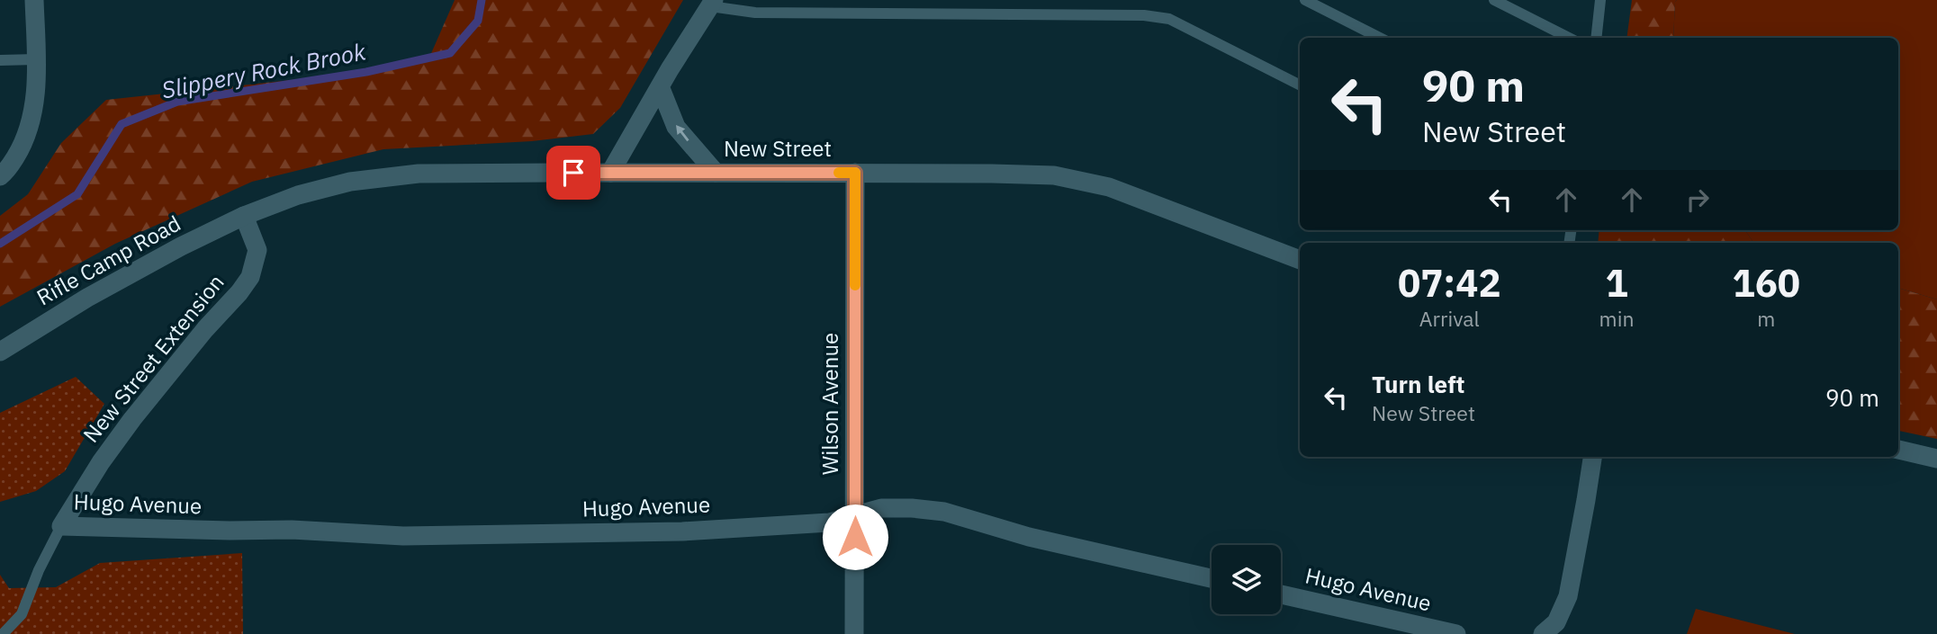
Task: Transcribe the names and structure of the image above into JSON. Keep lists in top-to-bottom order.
{
  "streets": {
    "street": [
      "New Street",
      "Rifle Camp Road",
      "New Street Extension",
      "Wilson Avenue",
      "Hugo Avenue"
    ]
  },
  "crossings": [
    ["New Street", "Rifle Camp Road"],
    ["New Street", "New Street Extension"],
    ["New Street", "Wilson Avenue"],
    ["Rifle Camp Road", "New Street Extension"],
    ["New Street Extension", "Hugo Avenue"],
    ["Wilson Avenue", "Hugo Avenue"]
  ],
  "water": ["Slippery Rock Brook"],
  "page": {
    "turn": ["90 m", "New Street"],
    "eta": [
      "07:42",
      "Arrival",
      "1",
      "min",
      "160",
      "m"
    ],
    "list": [
      {
        "name": "Turn left",
        "note": "New Street",
        "value": "90 m"
      }
    ]
  }
}
